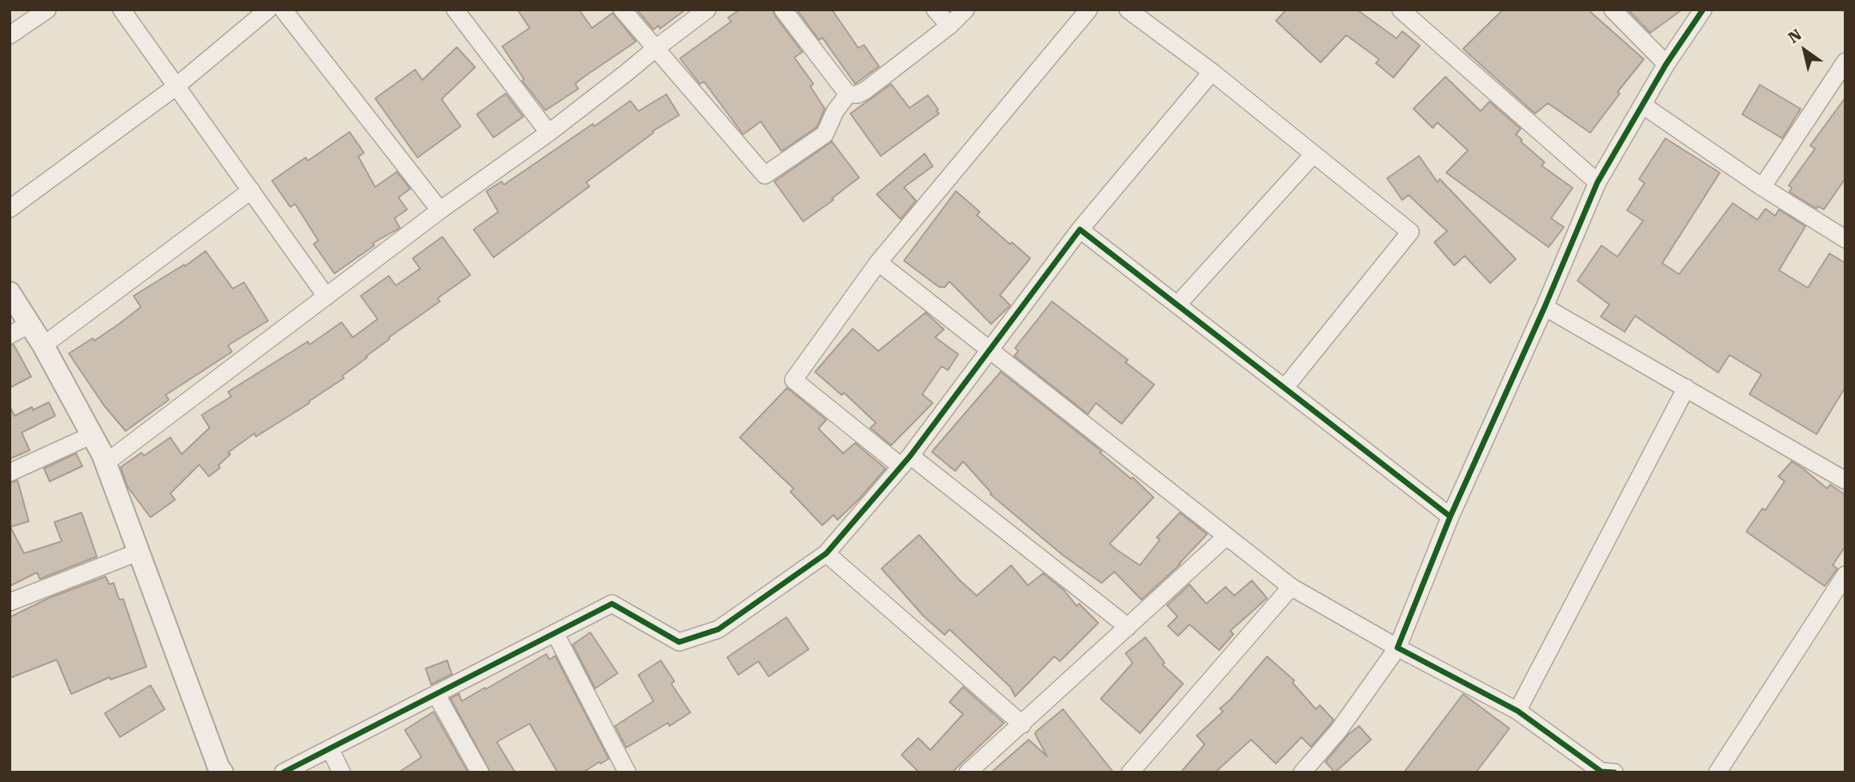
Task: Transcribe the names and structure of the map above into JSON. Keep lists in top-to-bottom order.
{
  "north": "top left"
}
